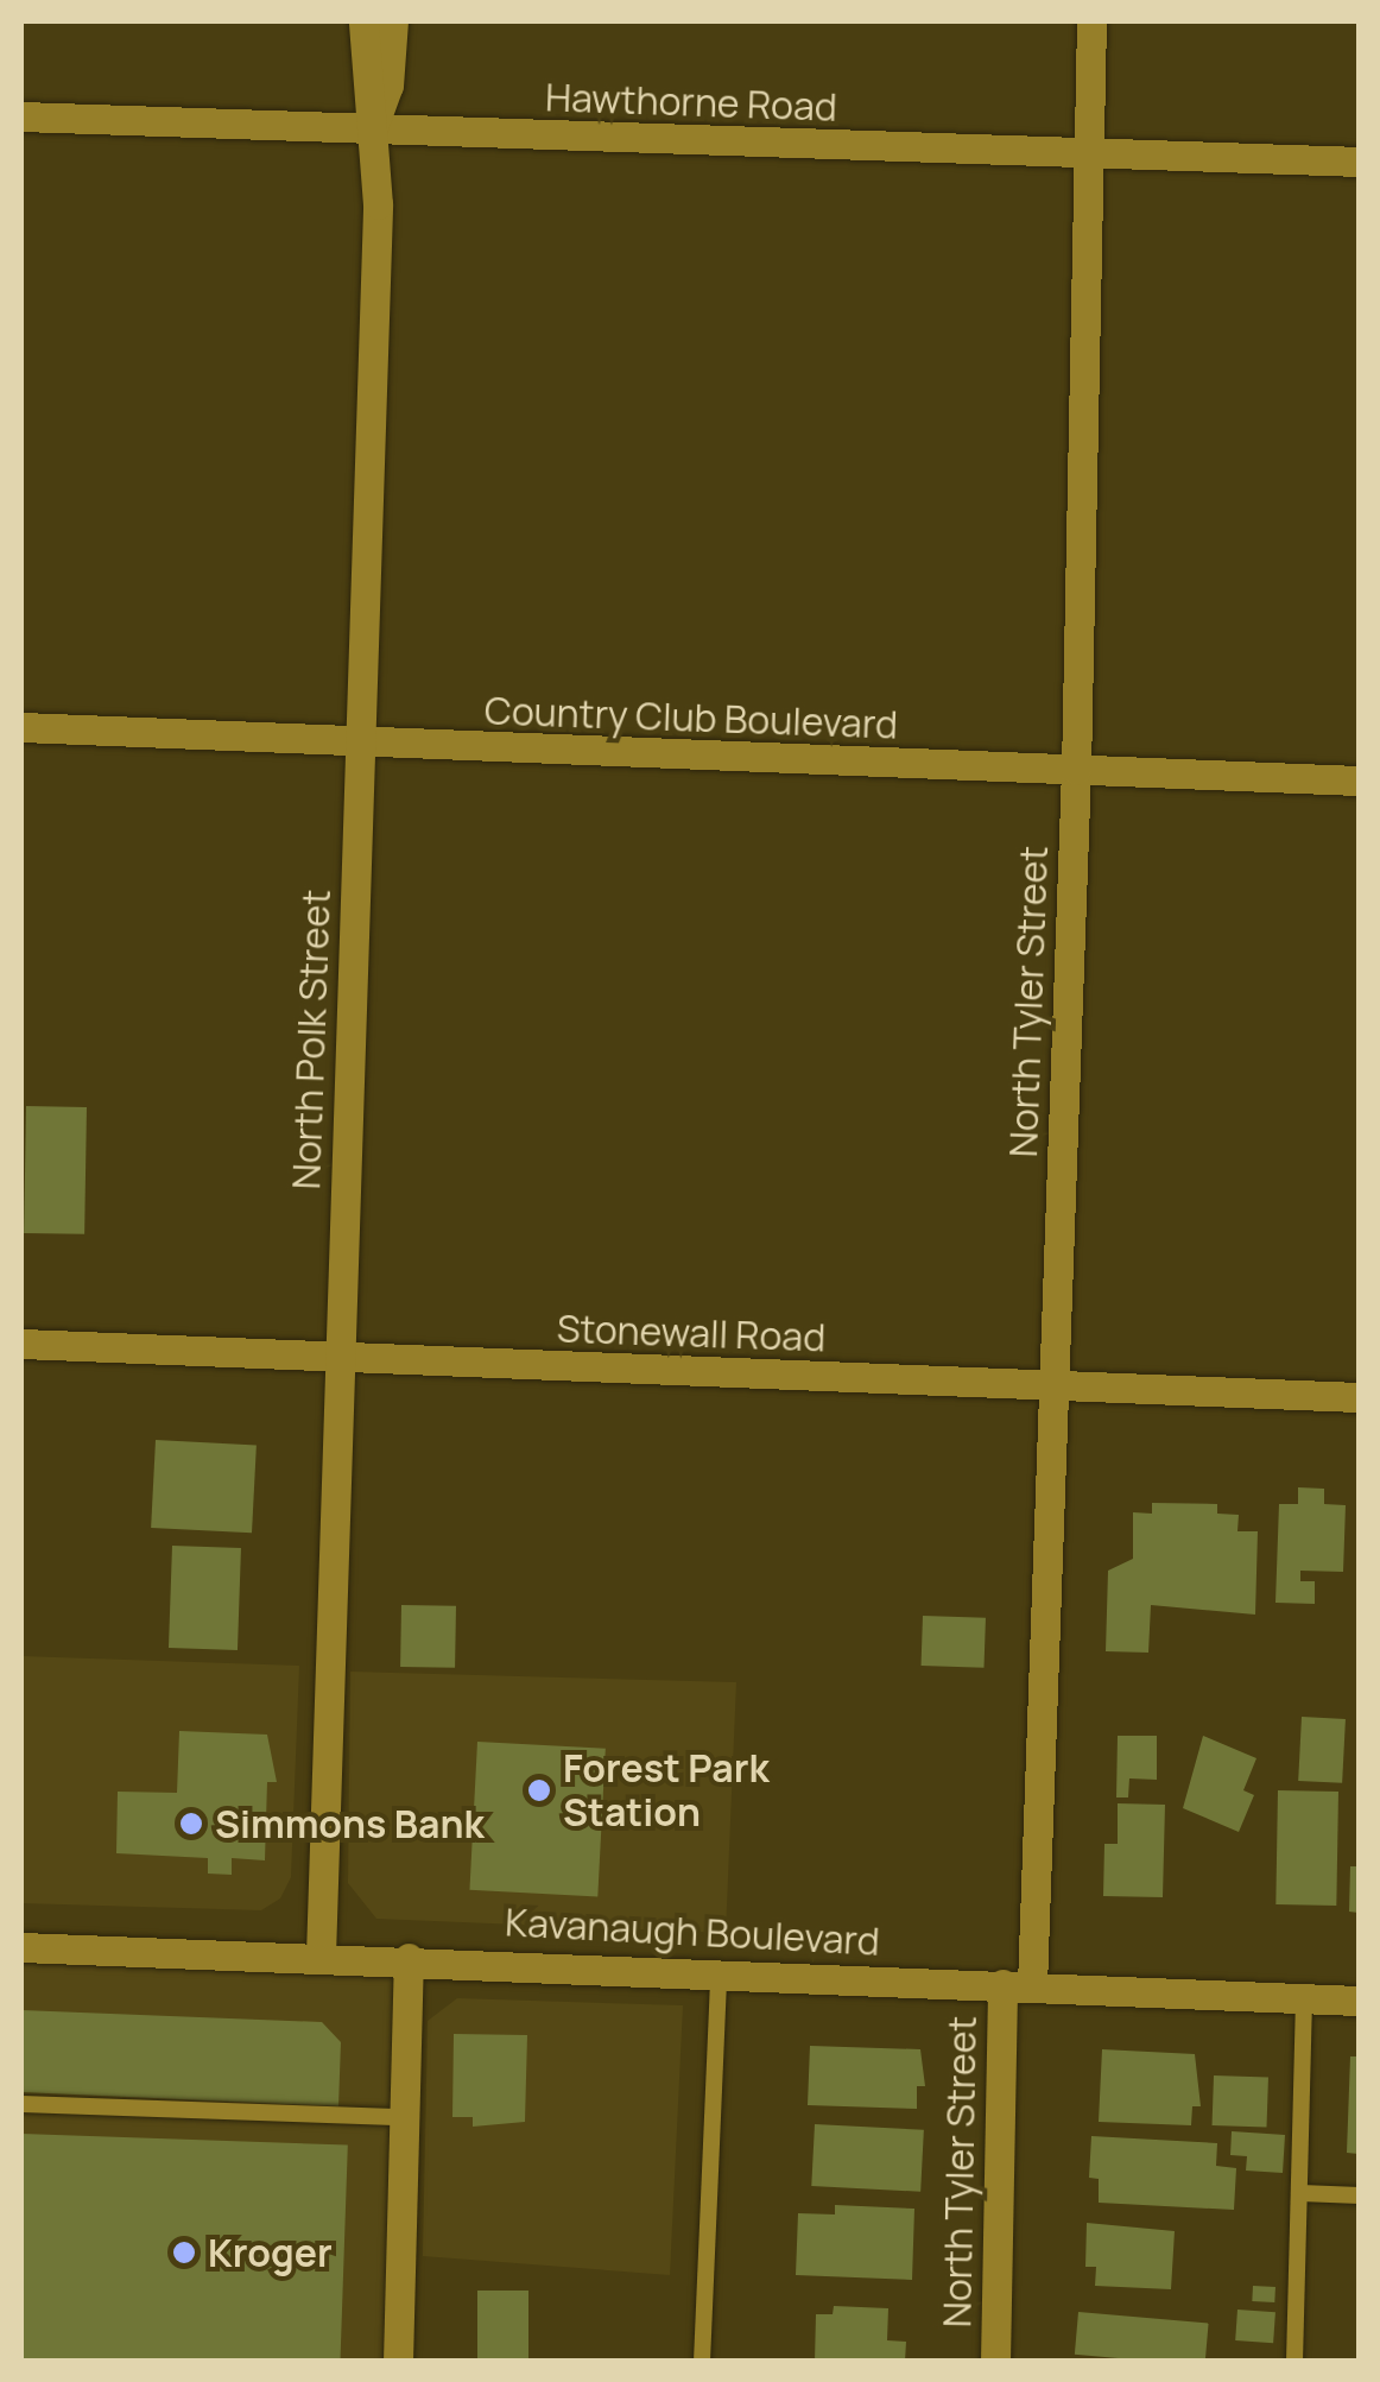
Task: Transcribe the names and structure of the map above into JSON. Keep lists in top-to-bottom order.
{
  "streets": {
    "street": [
      "Hawthorne Road",
      "Country Club Boulevard",
      "North Tyler Street",
      "North Polk Street",
      "Stonewall Road",
      "Kavanaugh Boulevard"
    ]
  },
  "crossings": [
    ["Hawthorne Road", "North Tyler Street"],
    ["Hawthorne Road", "North Polk Street"],
    ["Country Club Boulevard", "North Tyler Street"],
    ["Country Club Boulevard", "North Polk Street"],
    ["North Tyler Street", "Stonewall Road"],
    ["North Tyler Street", "Kavanaugh Boulevard"],
    ["North Polk Street", "Stonewall Road"],
    ["North Polk Street", "Kavanaugh Boulevard"]
  ],
  "places": ["Forest Park Station", "Simmons Bank", "Kroger"]
}
